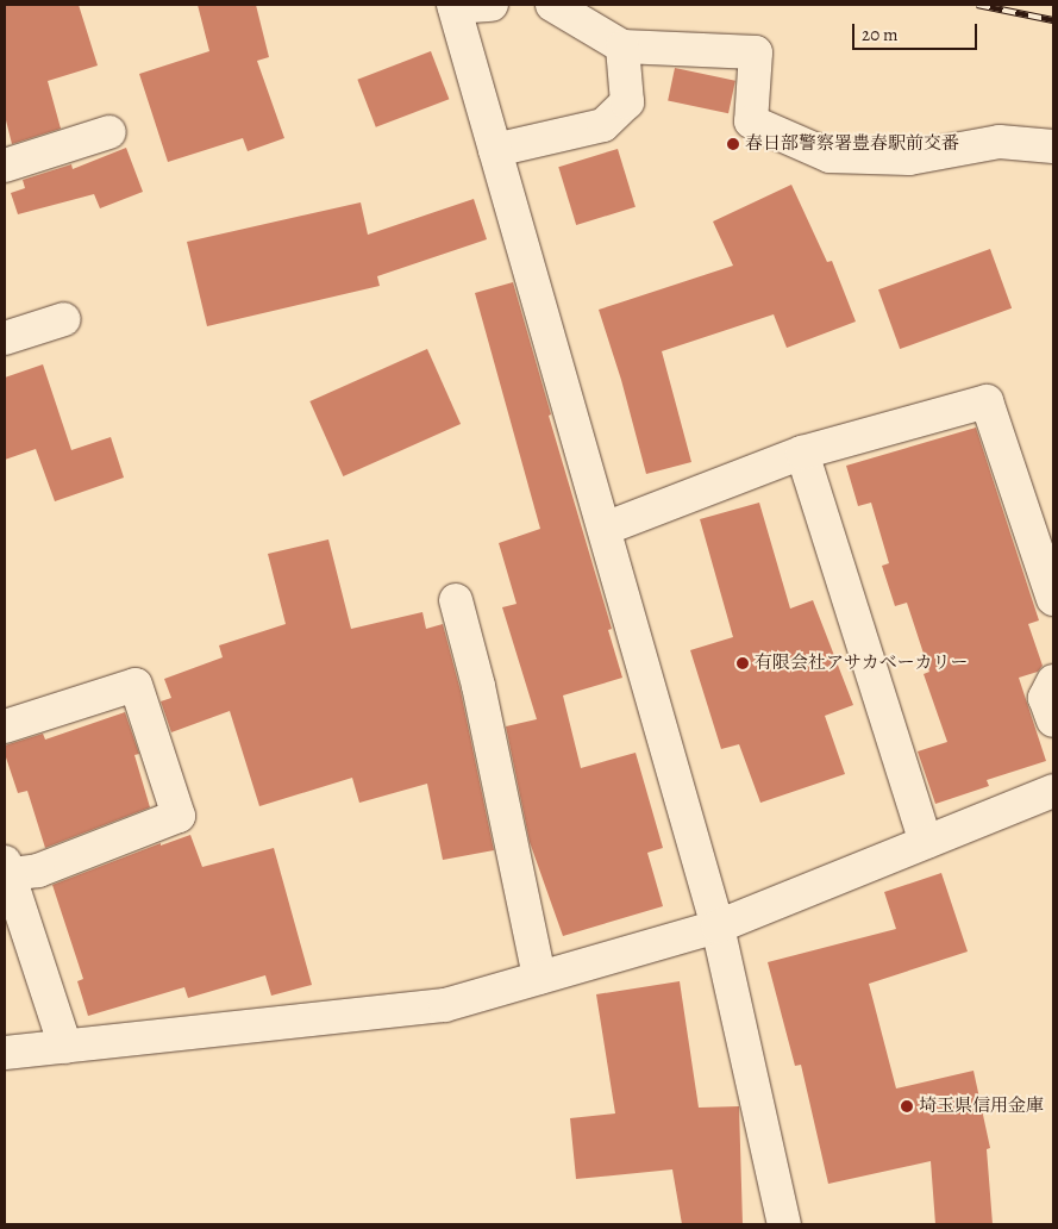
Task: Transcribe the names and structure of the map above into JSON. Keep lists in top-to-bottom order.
{
  "places": ["春日部警察署豊春駅前交番", "有限会社アサカベーカリー", "埼玉県信用金庫"],
  "scale_bar": "20 m"
}
